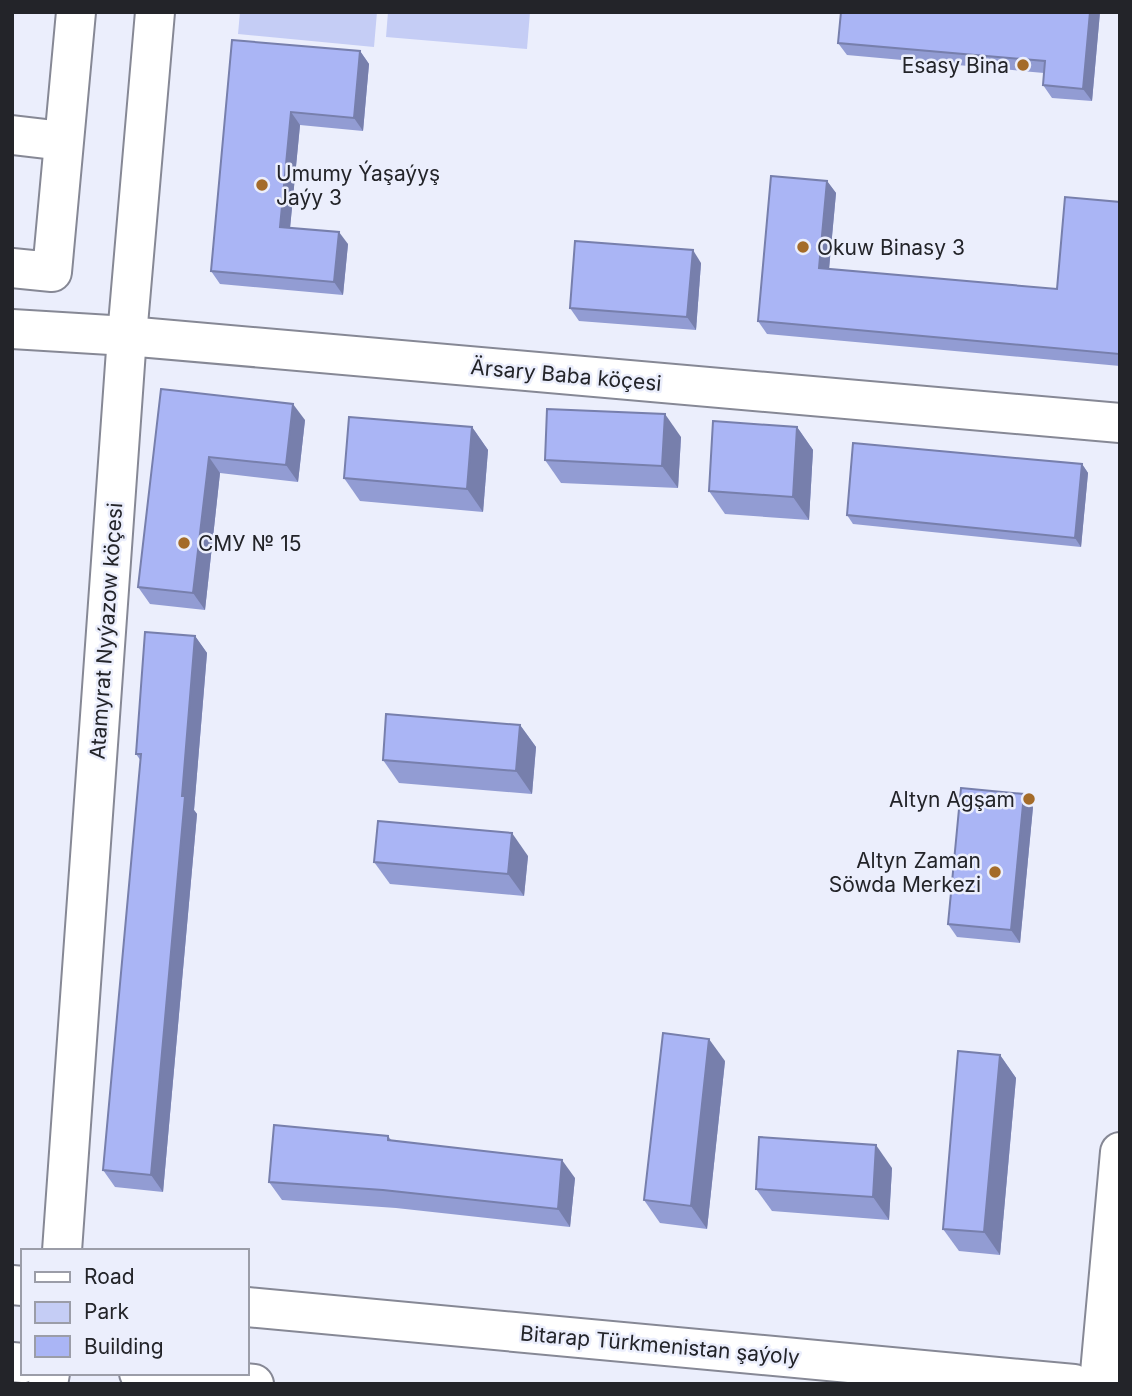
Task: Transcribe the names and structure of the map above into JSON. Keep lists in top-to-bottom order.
{
  "streets": {
    "street": ["Ärsary Baba köçesi", "Atamyrat Nyýazow köçesi", "Bitarap Türkmenistan şaýoly"]
  },
  "crossings": [
    ["Ärsary Baba köçesi", "Atamyrat Nyýazow köçesi"]
  ],
  "places": [
    "Esasy Bina",
    "Umumy Ýaşaýyş Jaýy 3",
    "Okuw Binasy 3",
    "СМУ № 15",
    "Altyn Agşam",
    "Altyn Zaman Söwda Merkezi"
  ],
  "legend": ["Road", "Park", "Building"]
}
